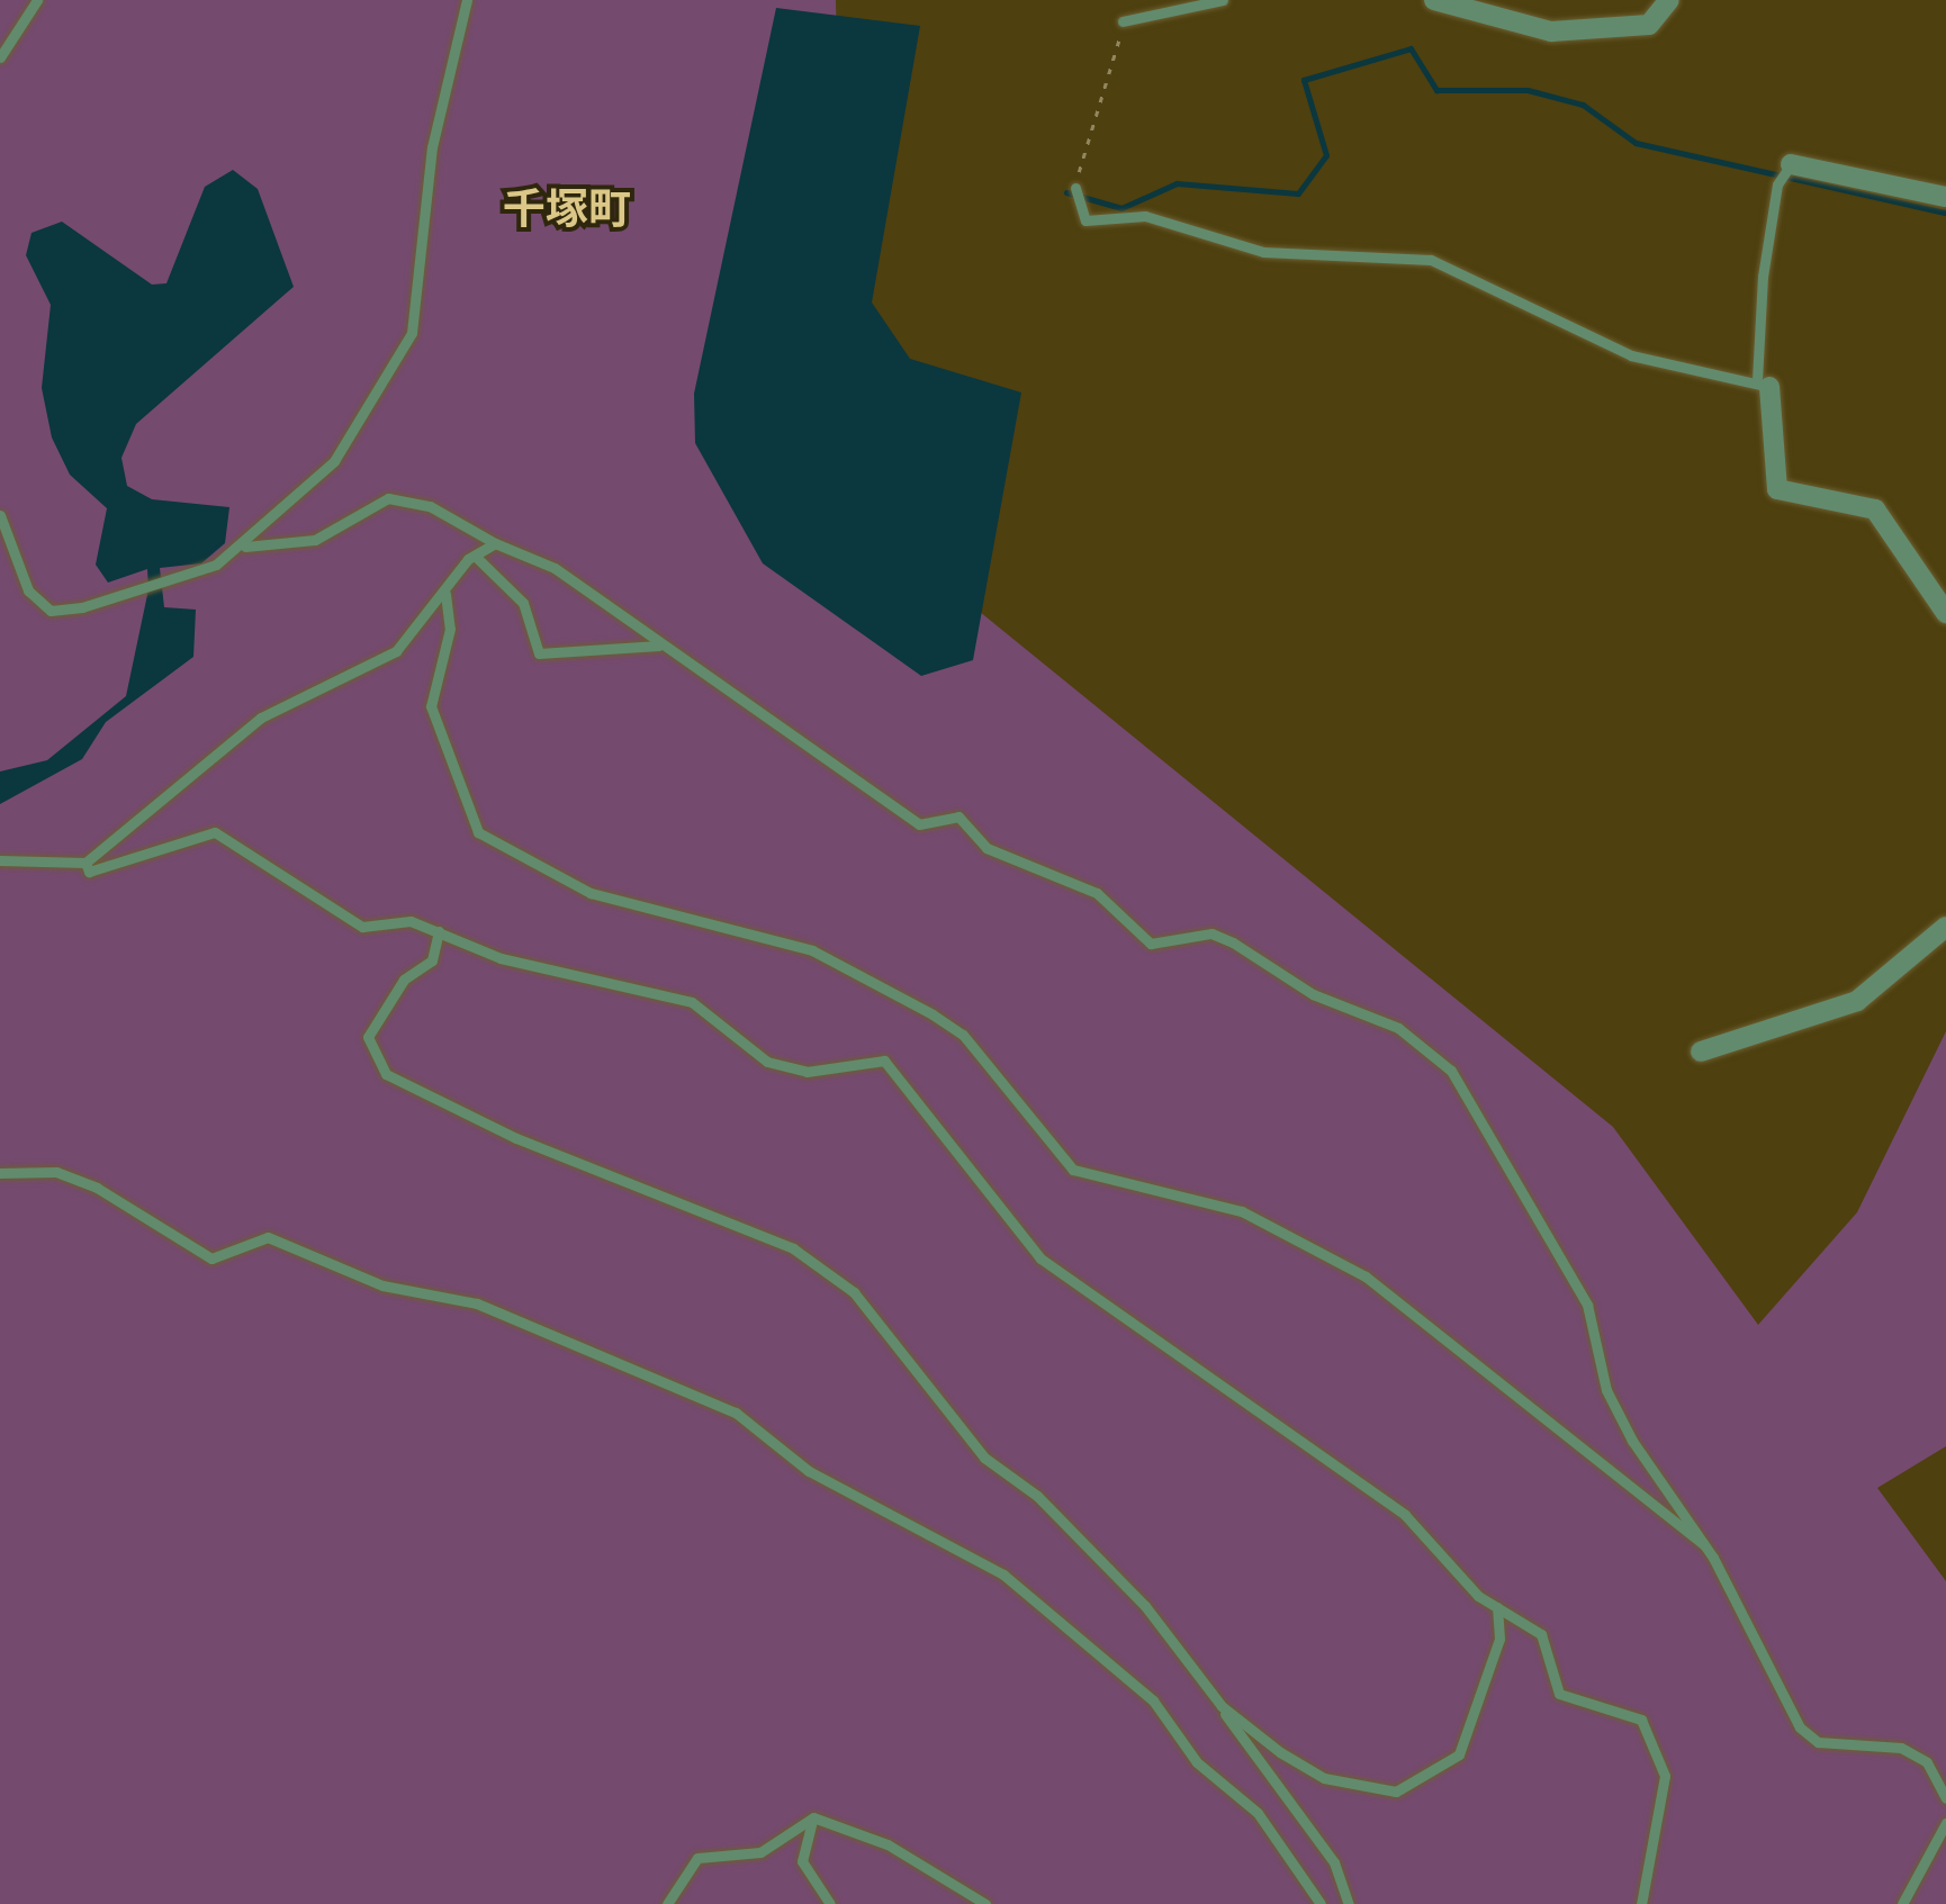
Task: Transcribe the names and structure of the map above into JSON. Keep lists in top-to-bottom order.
{
  "districts": ["千塚町"]
}
